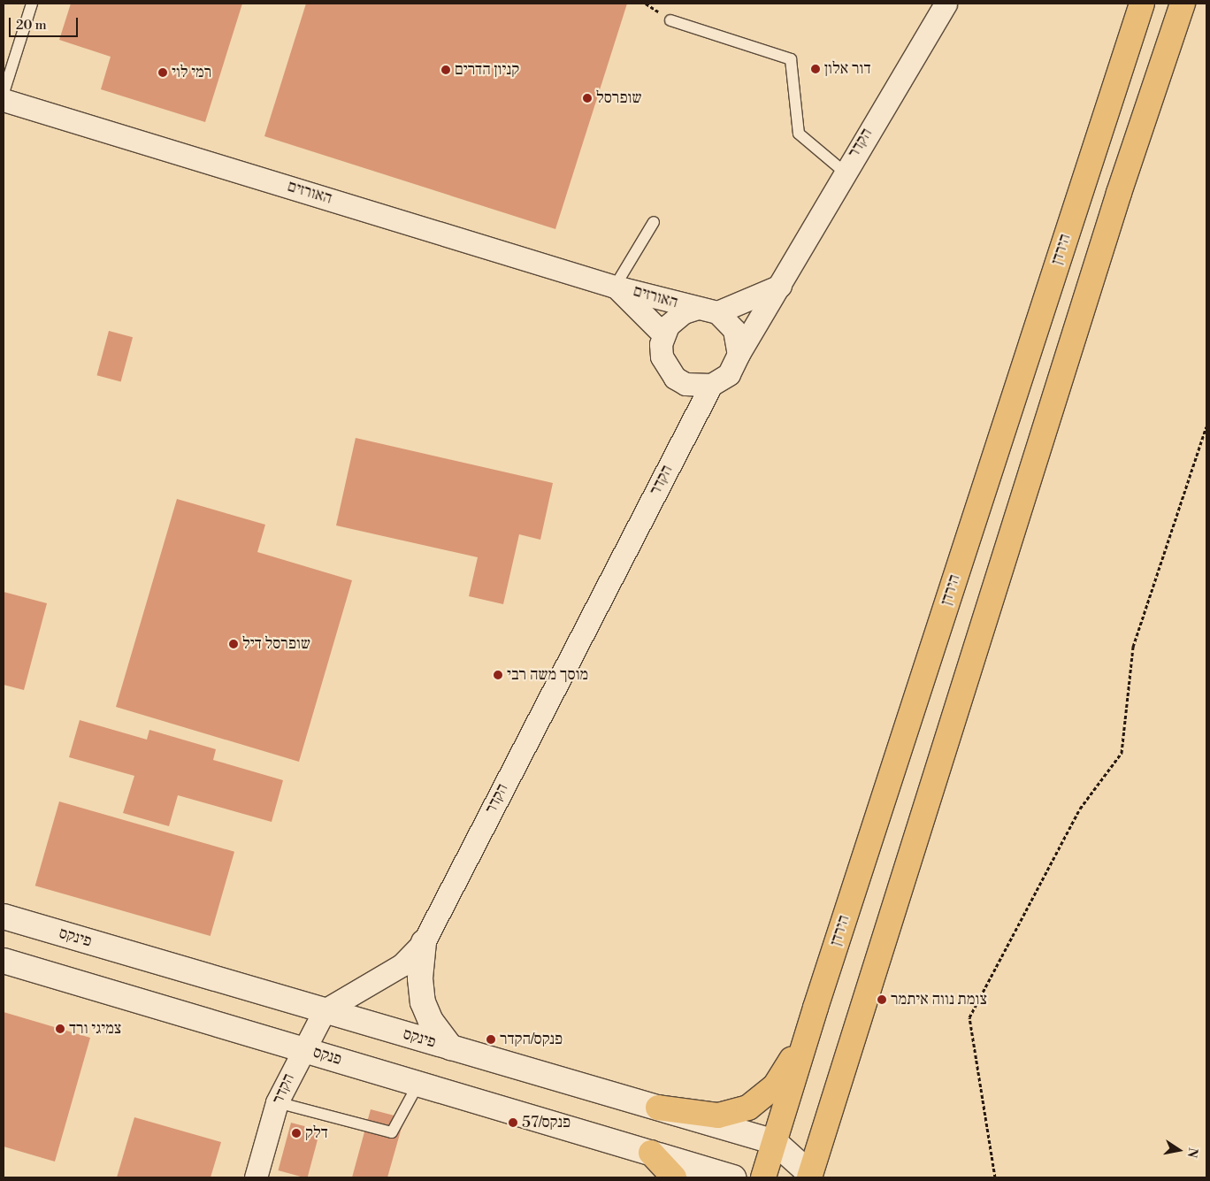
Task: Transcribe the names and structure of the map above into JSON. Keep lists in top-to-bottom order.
{
  "streets": {
    "highway": ["הירדן"],
    "street": [
      "הקדר",
      "האורזים",
      "פינקס",
      "פנקס"
    ]
  },
  "crossings": [
    ["הקדר", "האורזים"],
    ["הקדר", "פינקס"],
    ["הקדר", "פנקס"],
    ["הירדן", "פינקס"]
  ],
  "places": [
    "דור אלון",
    "קניון הדרים",
    "רמי לוי",
    "שופרסל",
    "שופרסל דיל",
    "מוסך משה רבי",
    "צומת נווה איתמר",
    "צמיגי ורד",
    "פנקס/הקדר",
    "פנקס/57",
    "דלק"
  ],
  "scale_bar": "20 m",
  "north": "right"
}
